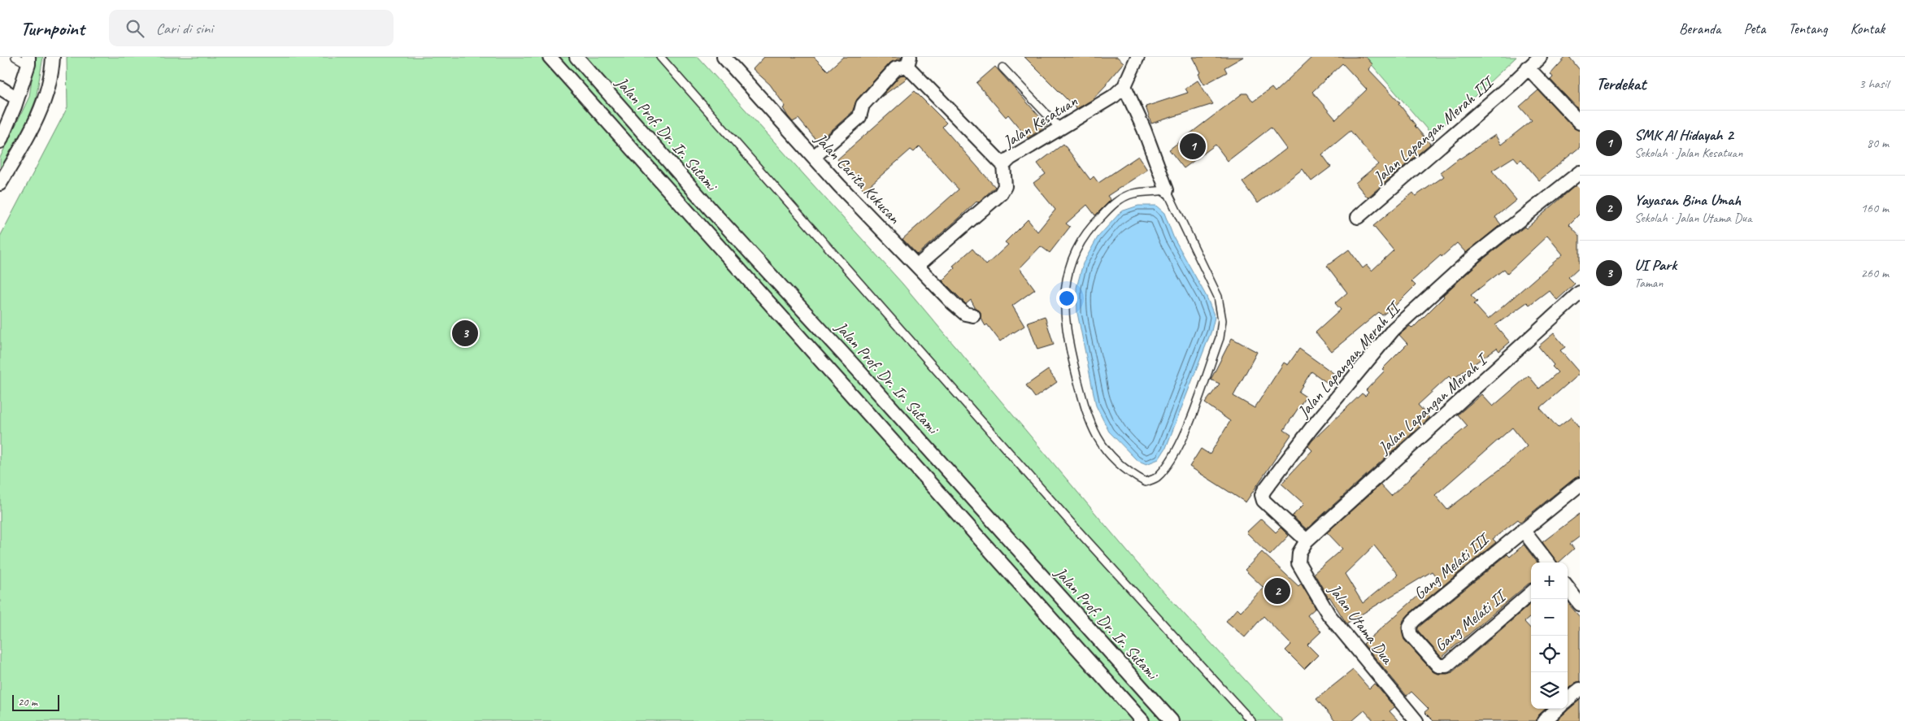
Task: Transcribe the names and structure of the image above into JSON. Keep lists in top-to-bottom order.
{
  "streets": {
    "street": [
      "Jalan Kesatuan",
      "Jalan Lapangan Merah III",
      "Jalan Prof. Dr. Ir. Sutami",
      "Jalan Carita Kukusan",
      "Jalan Lapangan Merah II",
      "Jalan Lapangan Merah I",
      "Gang Melati III",
      "Gang Melati II",
      "Jalan Utama Dua"
    ]
  },
  "crossings": [
    ["Jalan Kesatuan", "Jalan Carita Kukusan"],
    ["Jalan Lapangan Merah II", "Jalan Lapangan Merah I"],
    ["Jalan Lapangan Merah II", "Jalan Utama Dua"],
    ["Jalan Lapangan Merah I", "Jalan Utama Dua"],
    ["Gang Melati III", "Gang Melati II"]
  ],
  "scale_bar": "20 m",
  "page": {
    "header": "Turnpoint",
    "search": "Cari di sini",
    "nav": [
      "Beranda",
      "Peta",
      "Tentang",
      "Kontak"
    ],
    "heading": ["Terdekat", "3 hasil"],
    "list": [
      {
        "mark": "1",
        "name": "SMK Al Hidayah 2",
        "note": "Sekolah · Jalan Kesatuan",
        "value": "80 m"
      },
      {
        "mark": "2",
        "name": "Yayasan Bina Umah",
        "note": "Sekolah · Jalan Utama Dua",
        "value": "160 m"
      },
      {
        "mark": "3",
        "name": "UI Park",
        "note": "Taman",
        "value": "260 m"
      }
    ],
    "pins": ["1", "3", "2"],
    "map_buttons": ["+", "−"],
    "scale": "20 m"
  }
}
